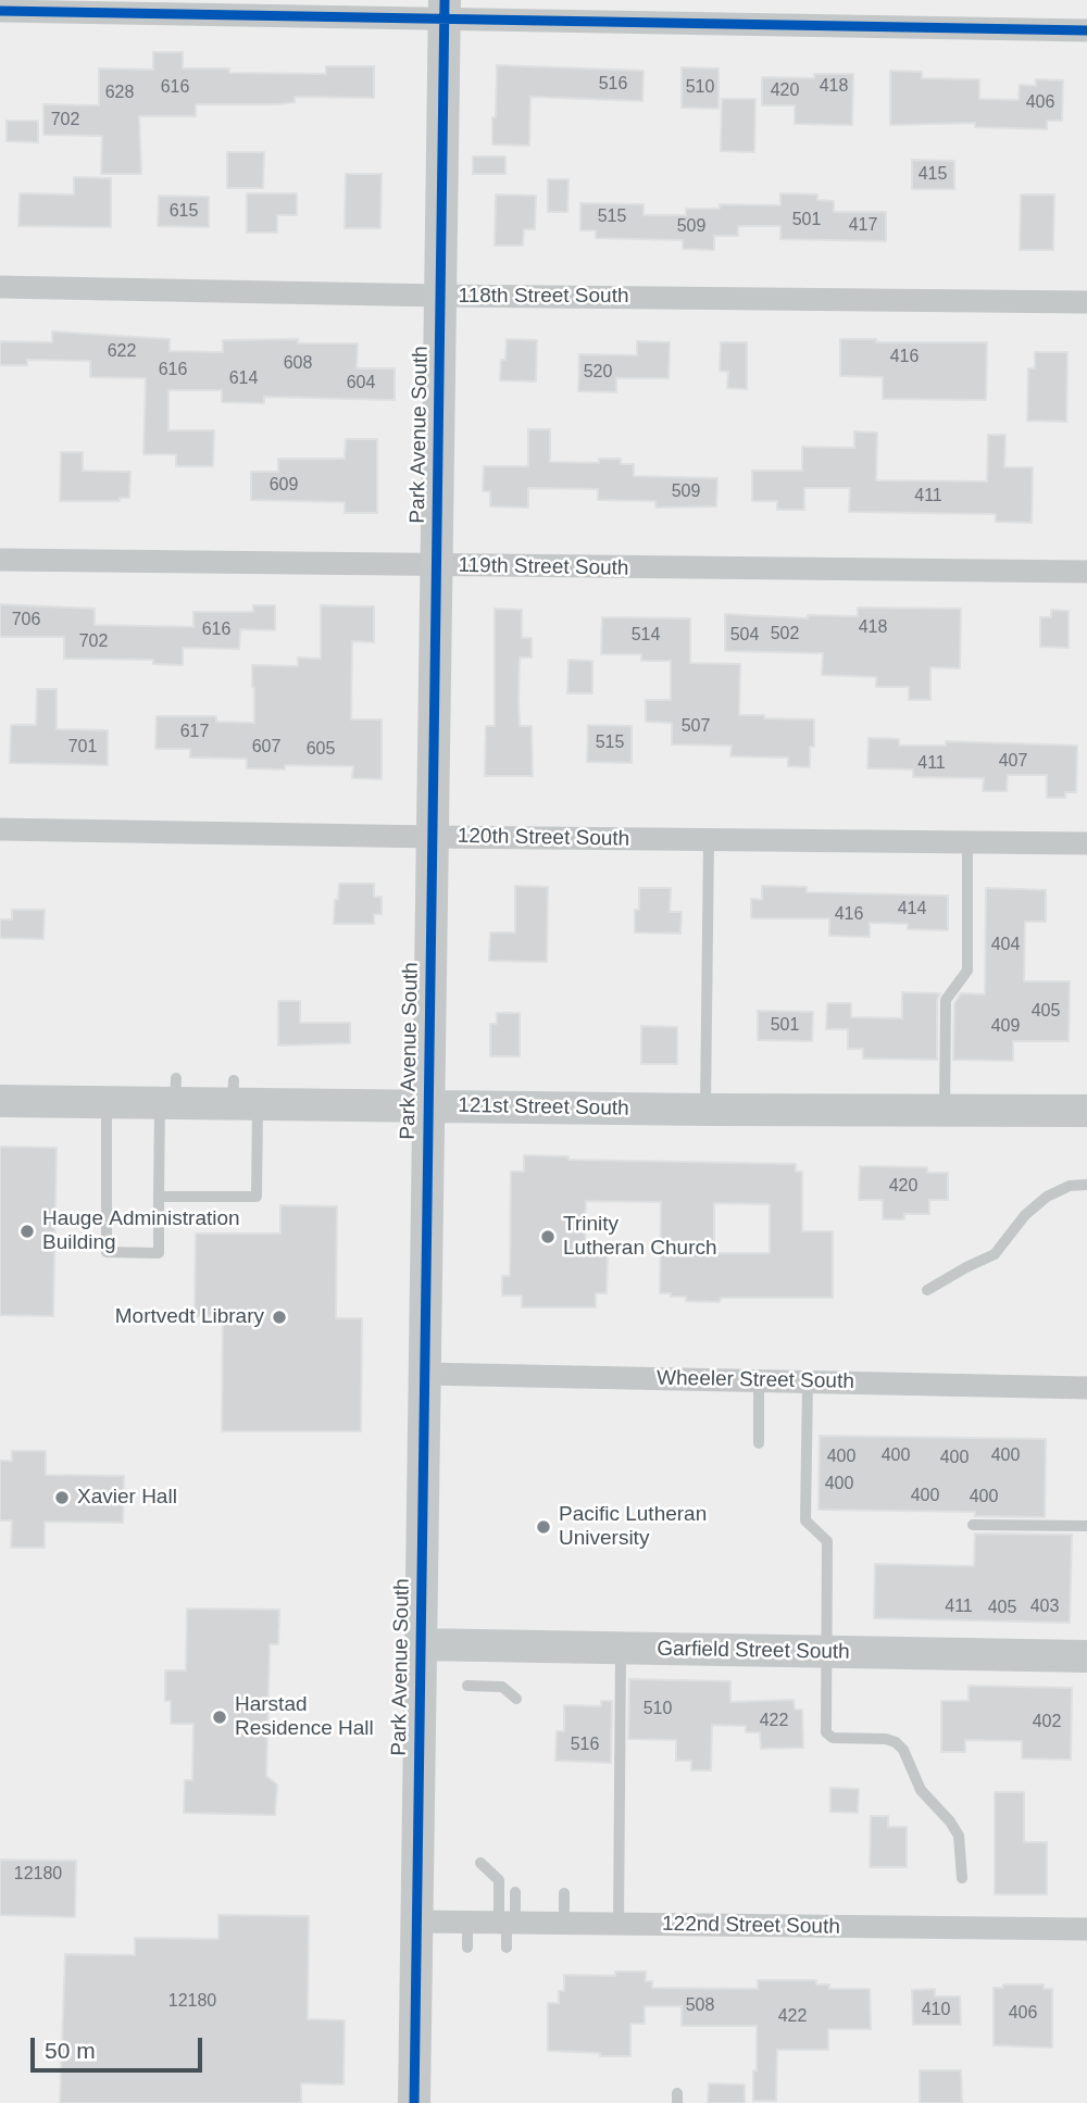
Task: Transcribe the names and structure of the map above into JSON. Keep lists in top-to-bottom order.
{
  "streets": {
    "street": [
      "118th Street South",
      "Park Avenue South",
      "119th Street South",
      "120th Street South",
      "121st Street South",
      "Wheeler Street South",
      "Garfield Street South",
      "122nd Street South"
    ]
  },
  "crossings": [
    ["118th Street South", "Park Avenue South"],
    ["Park Avenue South", "119th Street South"],
    ["Park Avenue South", "120th Street South"],
    ["Park Avenue South", "121st Street South"],
    ["Park Avenue South", "Wheeler Street South"],
    ["Park Avenue South", "Garfield Street South"],
    ["Park Avenue South", "122nd Street South"]
  ],
  "places": [
    "Hauge Administration Building",
    "Trinity Lutheran Church",
    "Mortvedt Library",
    "Xavier Hall",
    "Pacific Lutheran University",
    "Harstad Residence Hall"
  ],
  "house_numbers": [
    "516",
    "418",
    "616",
    "510",
    "420",
    "628",
    "406",
    "702",
    "415",
    "615",
    "515",
    "501",
    "417",
    "509",
    "622",
    "416",
    "608",
    "616",
    "520",
    "614",
    "604",
    "609",
    "509",
    "411",
    "706",
    "418",
    "616",
    "502",
    "514",
    "504",
    "702",
    "507",
    "617",
    "515",
    "701",
    "607",
    "605",
    "407",
    "411",
    "414",
    "416",
    "404",
    "405",
    "501",
    "409",
    "420",
    "400",
    "400",
    "400",
    "400",
    "400",
    "400",
    "400",
    "411",
    "403",
    "405",
    "510",
    "422",
    "402",
    "516",
    "12180",
    "12180",
    "508",
    "410",
    "406",
    "422"
  ],
  "scale_bar": "50 m"
}
